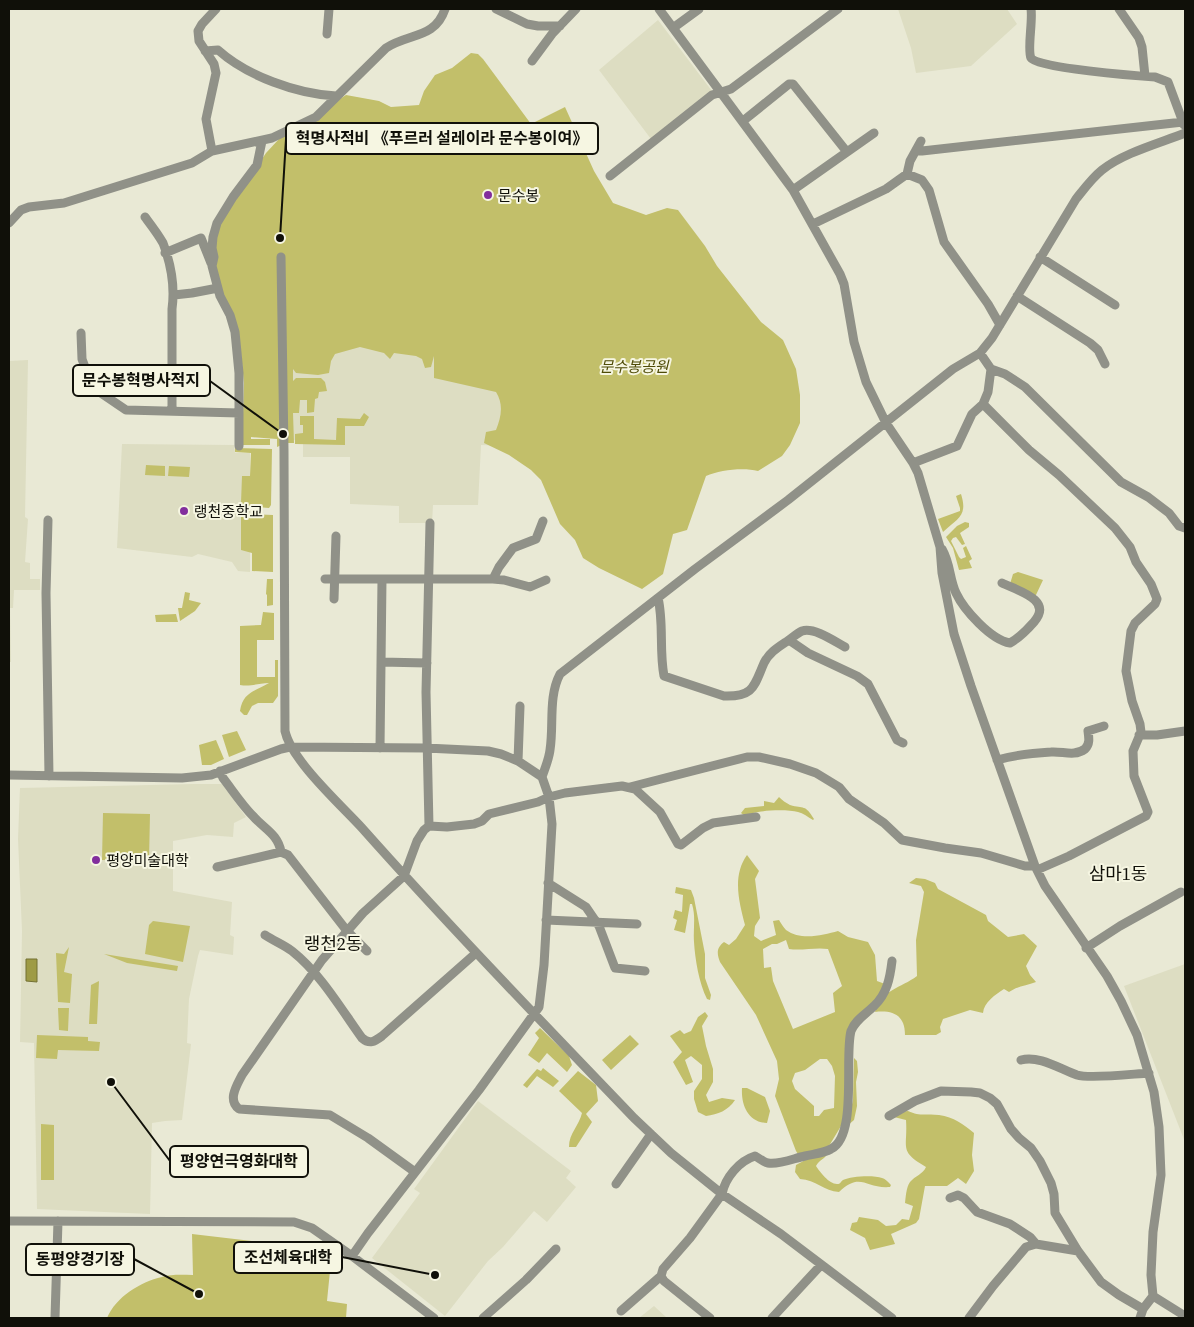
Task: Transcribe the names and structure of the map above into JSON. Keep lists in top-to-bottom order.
{
  "districts": ["삼마1동", "랭천2동"],
  "parks": ["문수봉공원"],
  "places": [
    "문수봉",
    "혁명사적비 《푸르러 설레이라 문수봉이여》",
    "문수봉혁명사적지",
    "랭천중학교",
    "평양미술대학",
    "평양연극영화대학",
    "조선체육대학",
    "동평양경기장"
  ]
}
